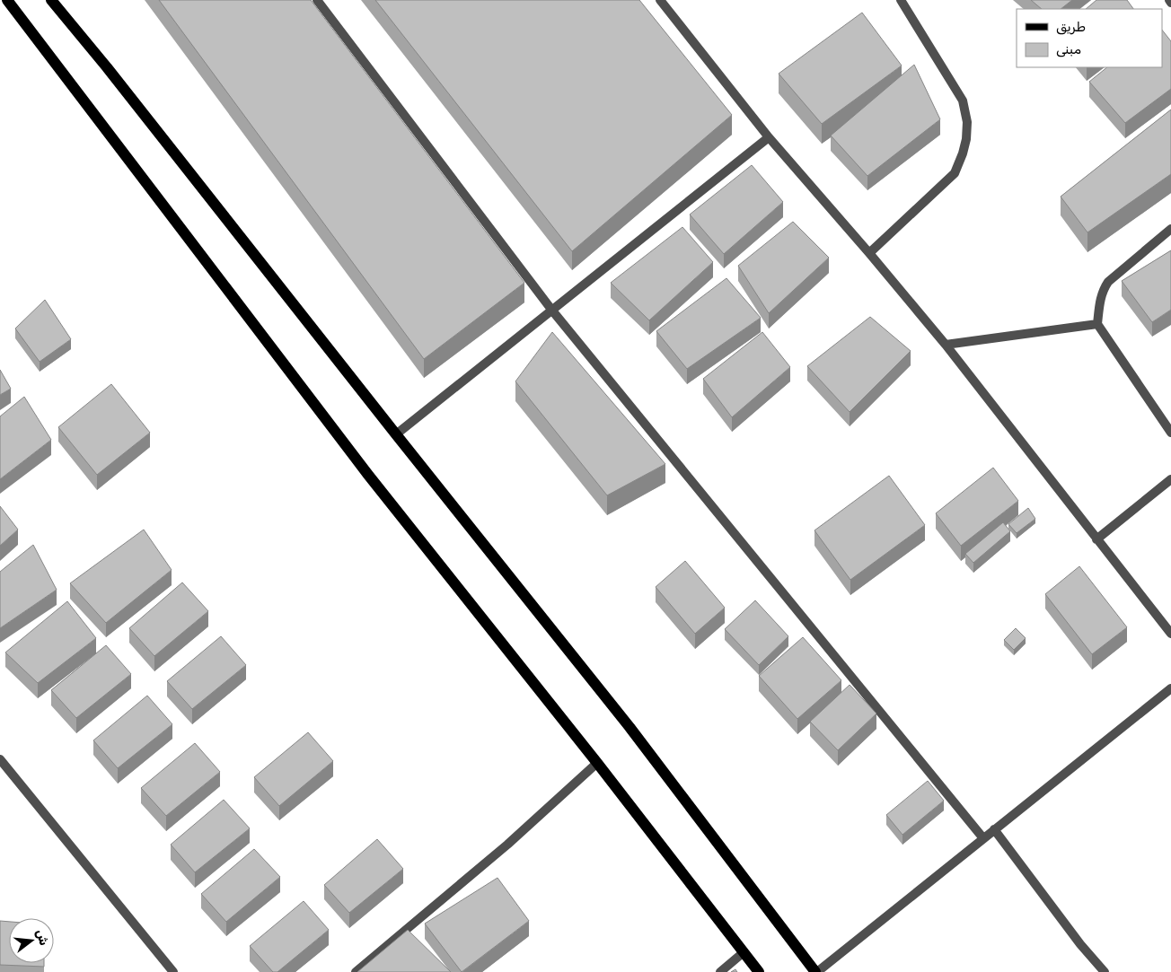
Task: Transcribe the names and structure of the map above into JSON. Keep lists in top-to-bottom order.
{
  "legend": ["طريق", "مبنى"],
  "north": "right"
}
